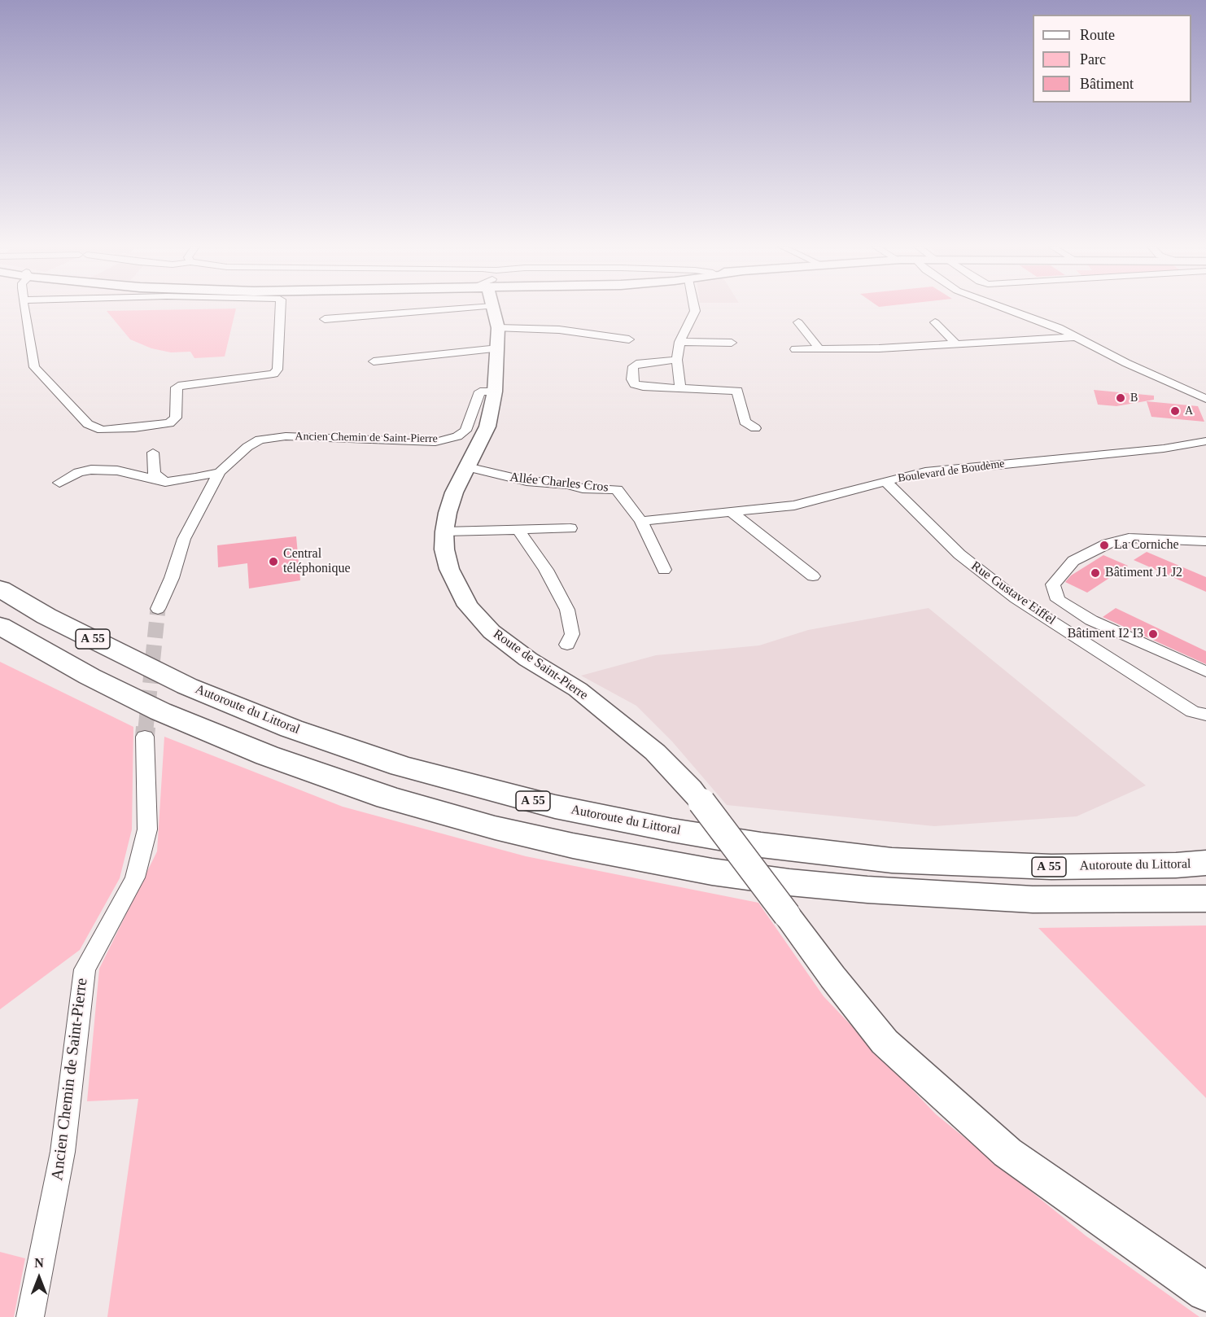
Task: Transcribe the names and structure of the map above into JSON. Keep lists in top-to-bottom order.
{
  "streets": {
    "highway": ["A 55", "Autoroute du Littoral"],
    "main road": ["Route de Saint-Pierre"],
    "street": [
      "Ancien Chemin de Saint-Pierre",
      "Boulevard de Boudème",
      "Allée Charles Cros",
      "Rue Gustave Eiffel"
    ]
  },
  "crossings": [
    ["Ancien Chemin de Saint-Pierre", "Route de Saint-Pierre"],
    ["Boulevard de Boudème", "Allée Charles Cros"],
    ["Boulevard de Boudème", "Rue Gustave Eiffel"],
    ["Allée Charles Cros", "Route de Saint-Pierre"]
  ],
  "places": [
    "B",
    "A",
    "La Corniche",
    "Central téléphonique",
    "Bâtiment J1 J2",
    "Bâtiment I2 I3"
  ],
  "legend": ["Route", "Parc", "Bâtiment"],
  "north": "top"
}
